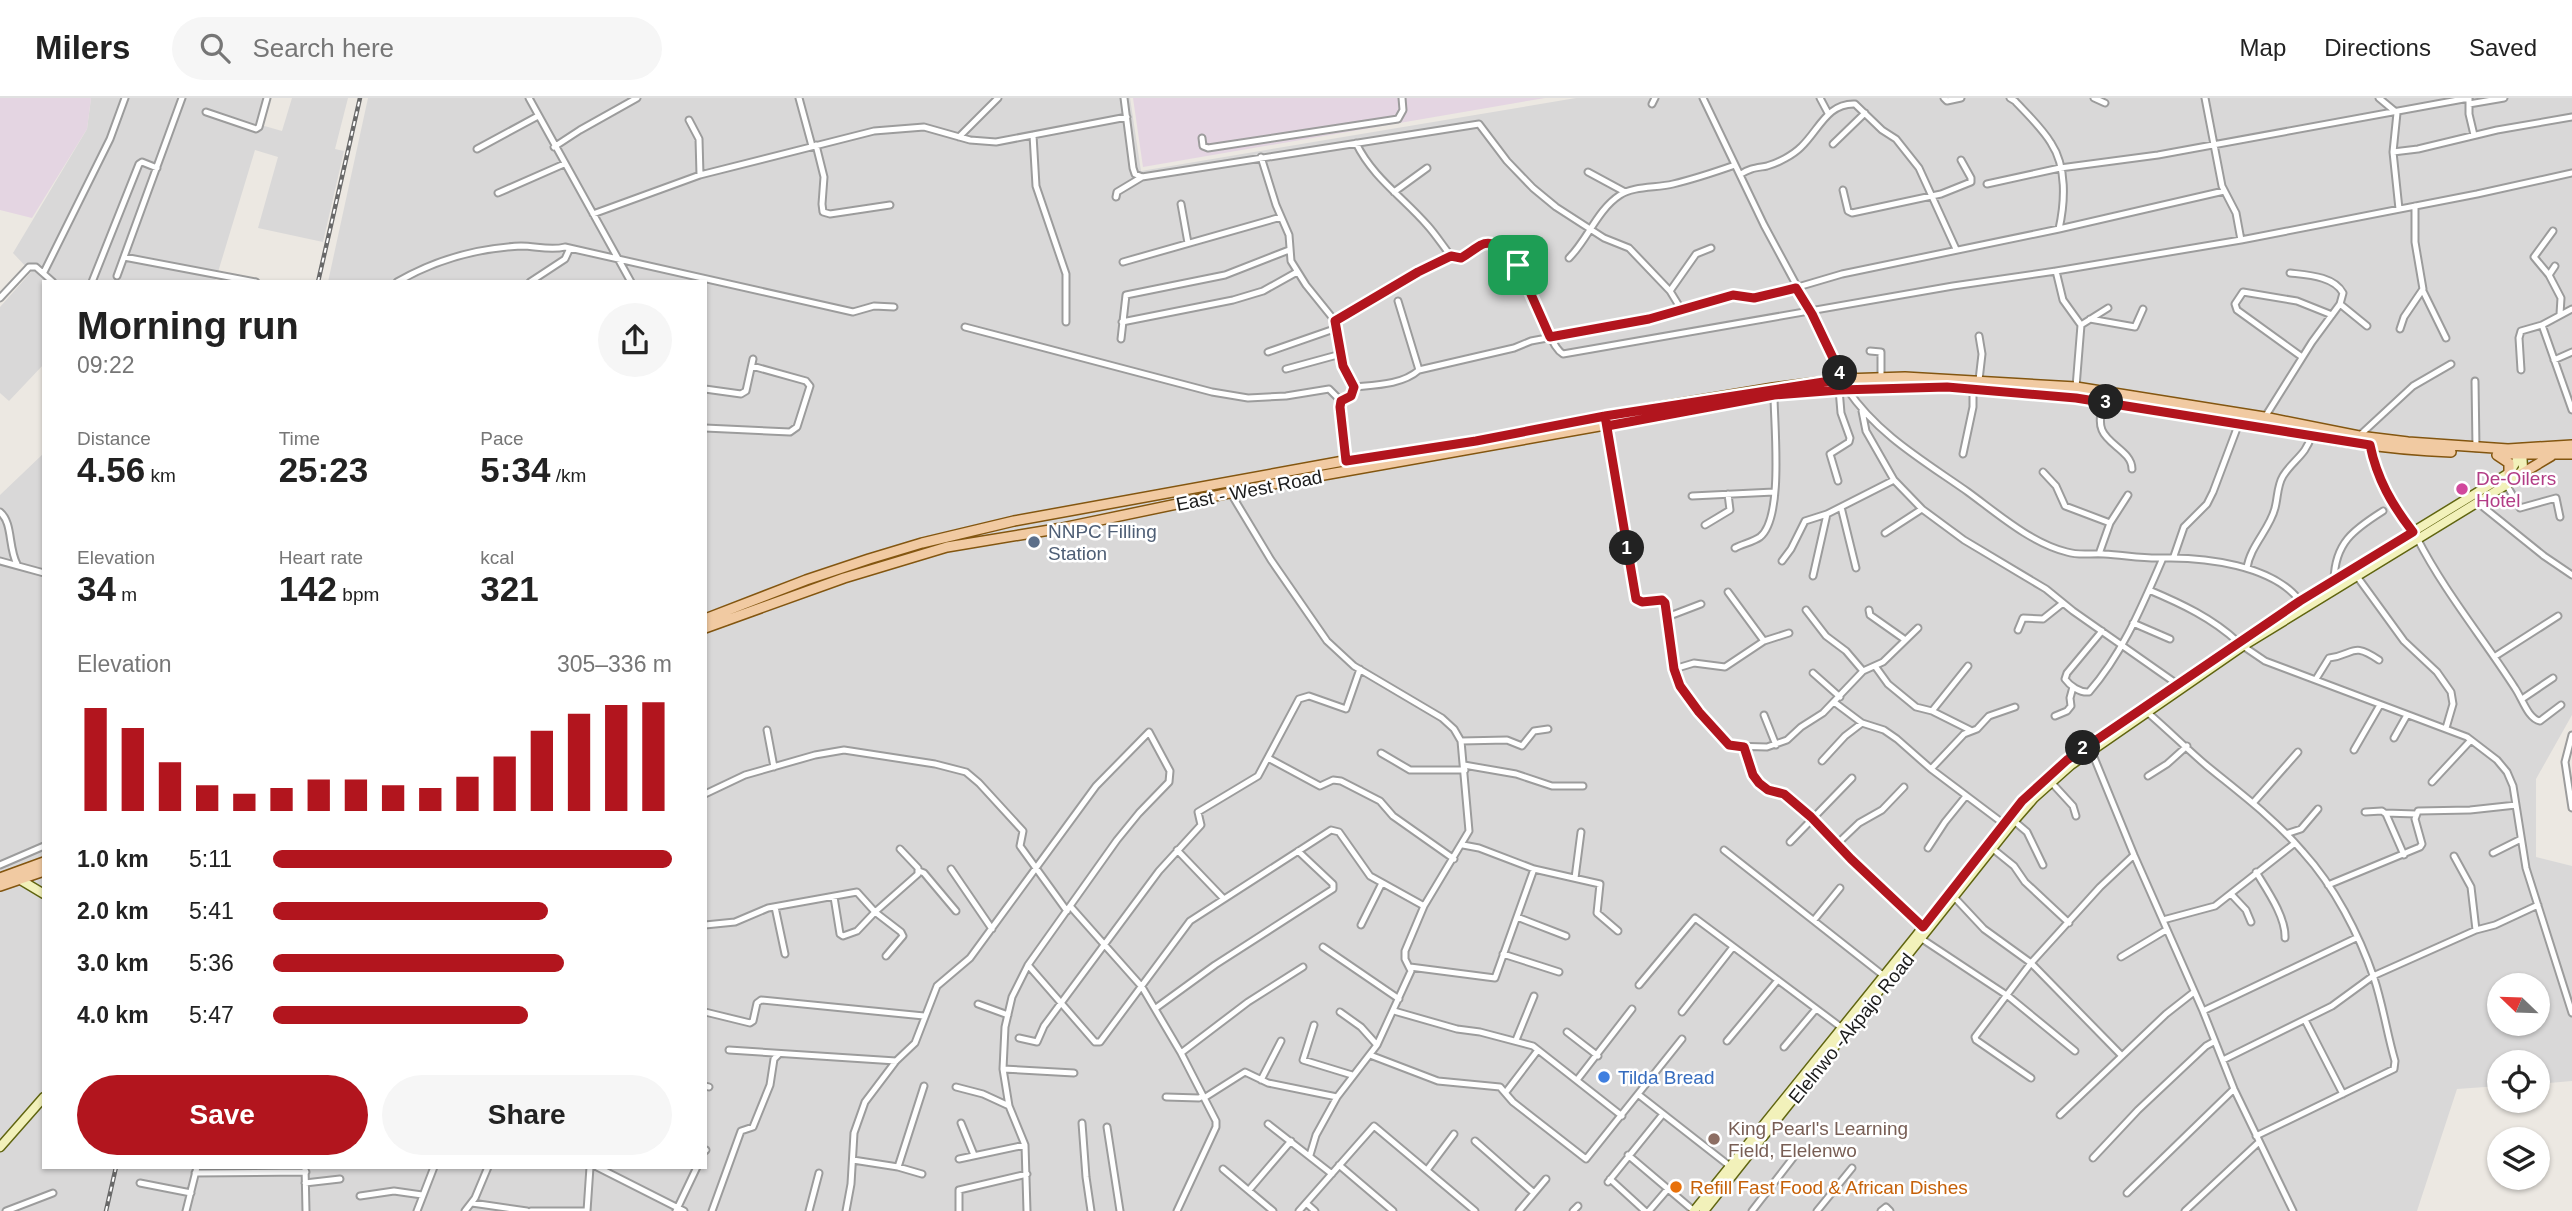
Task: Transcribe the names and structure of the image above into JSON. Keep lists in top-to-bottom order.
{
  "streets": {
    "main road": ["East - West Road", "Elelnwo -Akpajo Road"]
  },
  "places": [
    "De-Oilers Hotel",
    "NNPC Filling Station",
    "Tilda Bread",
    "King Pearl's Learning Field, Elelenwo",
    "Refill Fast Food & African Dishes"
  ],
  "north": "top left",
  "page": {
    "header": "Milers",
    "search": "Search here",
    "nav": ["Map", "Directions", "Saved"],
    "heading": ["Morning run", "09:22"],
    "pins": [
      "4",
      "3",
      "1",
      "2"
    ],
    "stats": [
      ["Distance", "4.56 km"],
      ["Time", "25:23"],
      ["Pace", "5:34 /km"],
      ["Elevation", "34 m"],
      ["Heart rate", "142 bpm"],
      ["kcal", "321"]
    ],
    "chart": ["Elevation", "305–336 m"],
    "list": [
      {
        "name": "1.0 km",
        "note": "5:11"
      },
      {
        "name": "2.0 km",
        "note": "5:41"
      },
      {
        "name": "3.0 km",
        "note": "5:36"
      },
      {
        "name": "4.0 km",
        "note": "5:47"
      }
    ],
    "buttons": ["Save", "Share"]
  }
}
